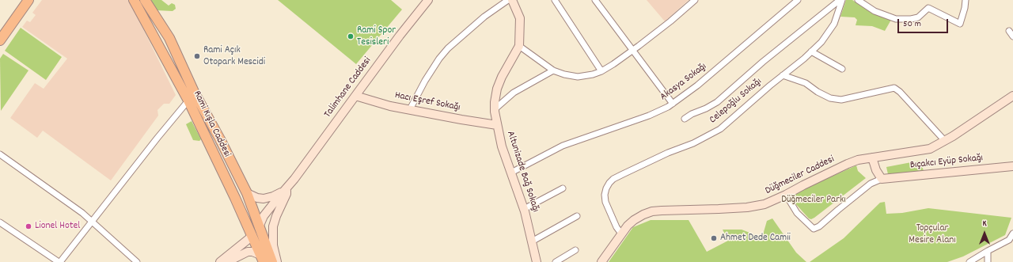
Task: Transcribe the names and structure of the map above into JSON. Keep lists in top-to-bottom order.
{
  "streets": {
    "main road": ["Rami Kışla Caddesi"],
    "street": [
      "Akasya Sokağı",
      "Talimhane Caddesi",
      "Celepoğlu Sokağı",
      "Hacı Eşref Sokağı",
      "Bıçakcı Eyüp Sokağı",
      "Altunizade Bağ Sokağı",
      "Düğmeciler Caddesi"
    ]
  },
  "crossings": [
    ["Akasya Sokağı", "Altunizade Bağ Sokağı"],
    ["Talimhane Caddesi", "Hacı Eşref Sokağı"],
    ["Talimhane Caddesi", "Rami Kışla Caddesi"],
    ["Celepoğlu Sokağı", "Düğmeciler Caddesi"],
    ["Hacı Eşref Sokağı", "Altunizade Bağ Sokağı"],
    ["Bıçakcı Eyüp Sokağı", "Düğmeciler Caddesi"]
  ],
  "parks": ["Düğmeciler Parkı", "Topçular Mesire Alanı"],
  "places": [
    "Rami Spor Tesisleri",
    "Rami Açık Otopark Mescidi",
    "Lionel Hotel",
    "Ahmet Dede Camii"
  ],
  "scale_bar": "50 m",
  "north": "top"
}
